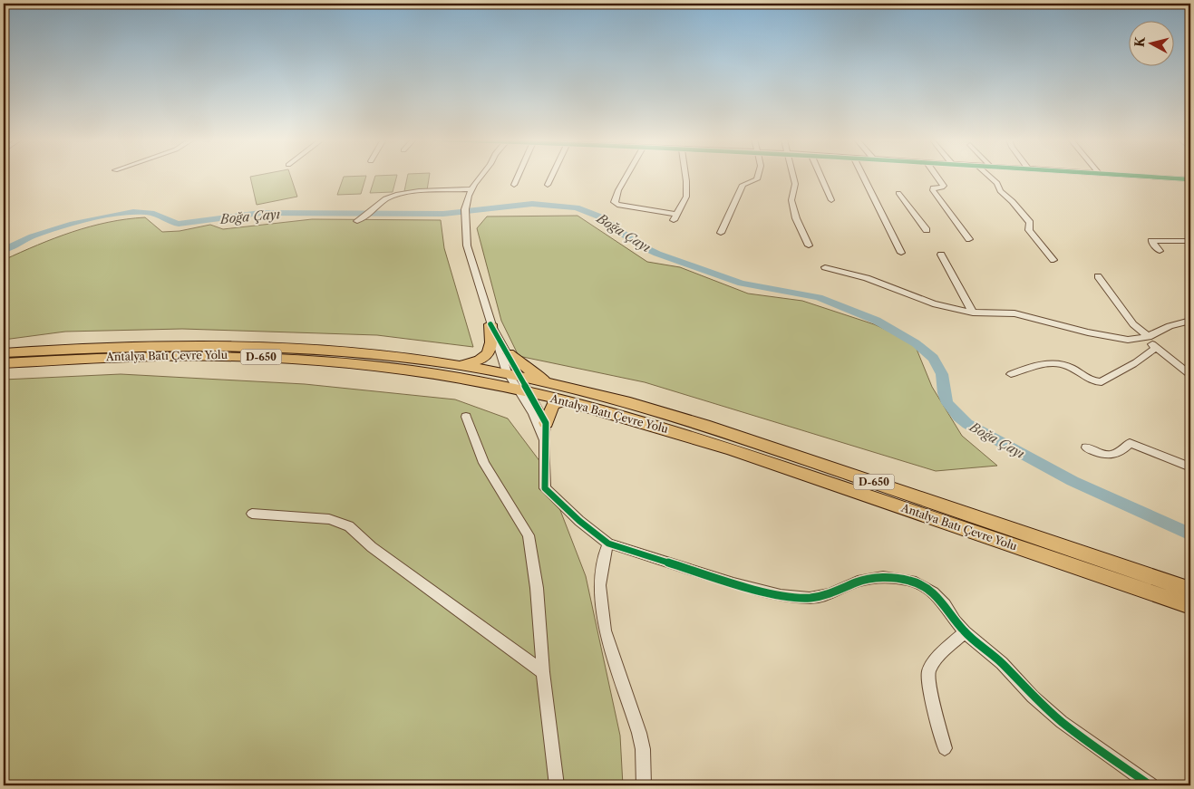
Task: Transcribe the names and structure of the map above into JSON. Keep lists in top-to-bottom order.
{
  "streets": {
    "highway": ["Antalya Batı Çevre Yolu", "D-650"]
  },
  "water": ["Boğa Çayı"],
  "north": "left"
}
